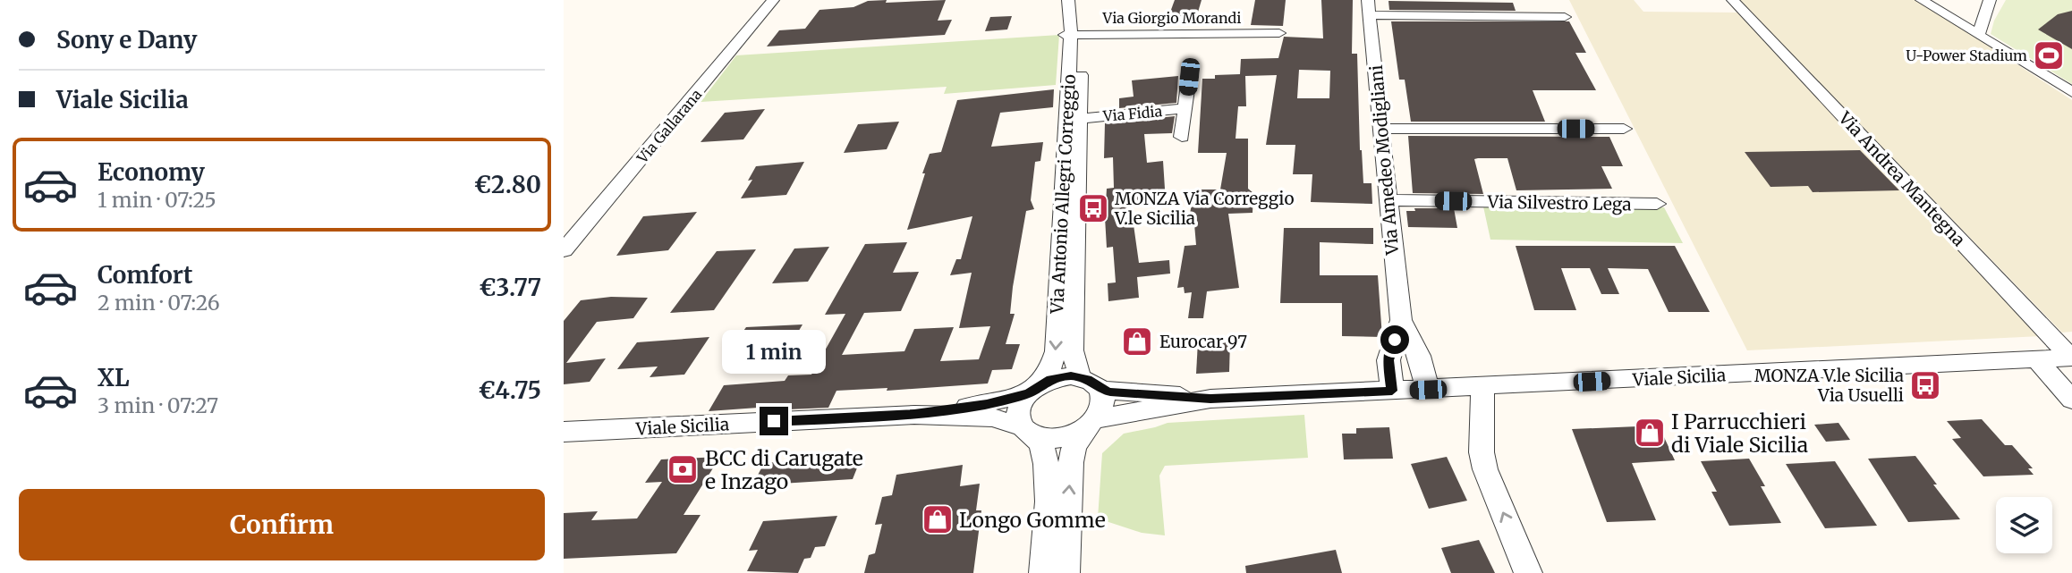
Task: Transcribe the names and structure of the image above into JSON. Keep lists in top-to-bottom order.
{
  "streets": {
    "street": [
      "Via Giorgio Morandi",
      "Via Fidia",
      "Via Gallarana",
      "Via Amedeo Modigliani",
      "Via Andrea Mantegna",
      "Via Antonio Allegri Correggio",
      "Via Silvestro Lega",
      "Viale Sicilia"
    ]
  },
  "crossings": [
    ["Via Giorgio Morandi", "Via Antonio Allegri Correggio"],
    ["Via Fidia", "Via Antonio Allegri Correggio"],
    ["Via Amedeo Modigliani", "Via Silvestro Lega"],
    ["Via Amedeo Modigliani", "Viale Sicilia"],
    ["Via Andrea Mantegna", "Viale Sicilia"],
    ["Via Antonio Allegri Correggio", "Viale Sicilia"]
  ],
  "places": {
    "sports": ["U-Power Stadium"],
    "bus stop": ["MONZA Via Correggio V.le Sicilia", "MONZA V.le Sicilia Via Usuelli"],
    "shop": ["Eurocar 97", "I Parrucchieri di Viale Sicilia", "Longo Gomme"],
    "bank": ["BCC di Carugate e Inzago"]
  },
  "page": {
    "banner": ["Sony e Dany", "Viale Sicilia"],
    "list": [
      {
        "name": "Economy",
        "note": "1 min · 07:25",
        "value": "€2.80"
      },
      {
        "name": "Comfort",
        "note": "2 min · 07:26",
        "value": "€3.77"
      },
      {
        "name": "XL",
        "note": "3 min · 07:27",
        "value": "€4.75"
      }
    ],
    "bubble": "1 min",
    "buttons": "Confirm"
  }
}
